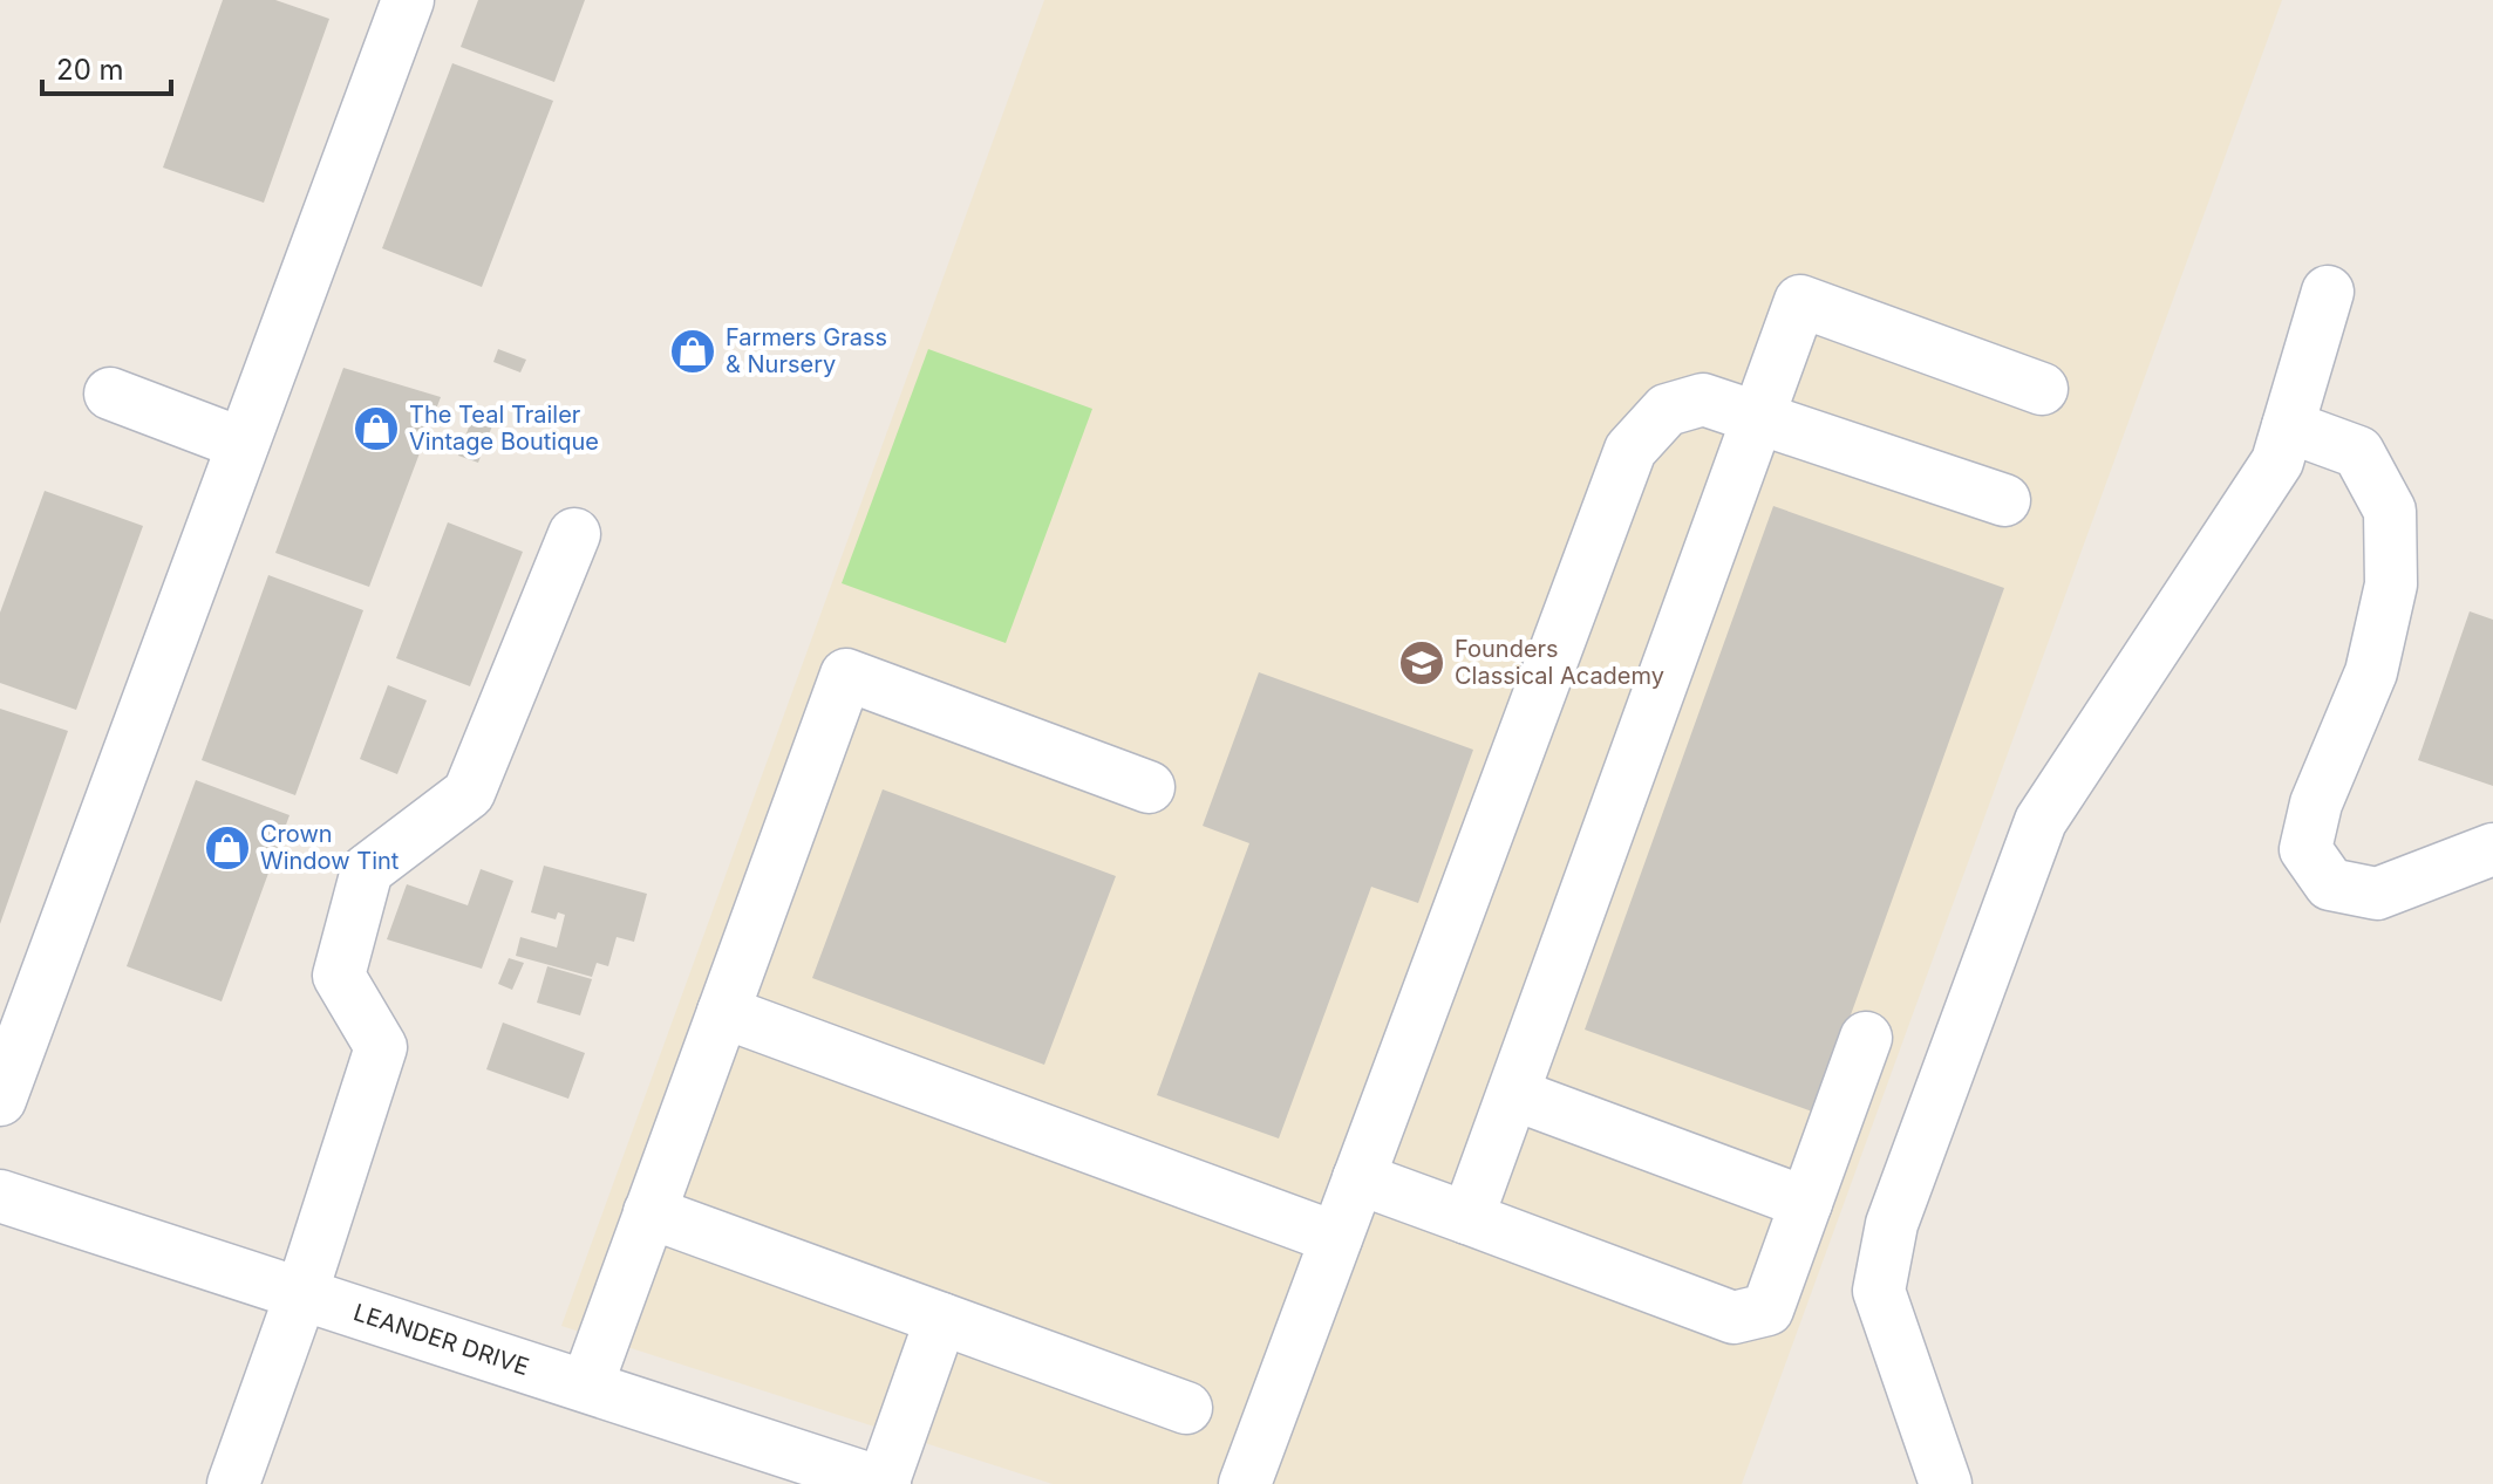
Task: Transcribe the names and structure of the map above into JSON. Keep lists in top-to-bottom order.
{
  "streets": {
    "street": ["LEANDER DRIVE"]
  },
  "places": {
    "shop": ["Farmers Grass & Nursery", "The Teal Trailer Vintage Boutique", "Crown Window Tint"],
    "school or university": ["Founders Classical Academy"]
  },
  "scale_bar": "20 m"
}
